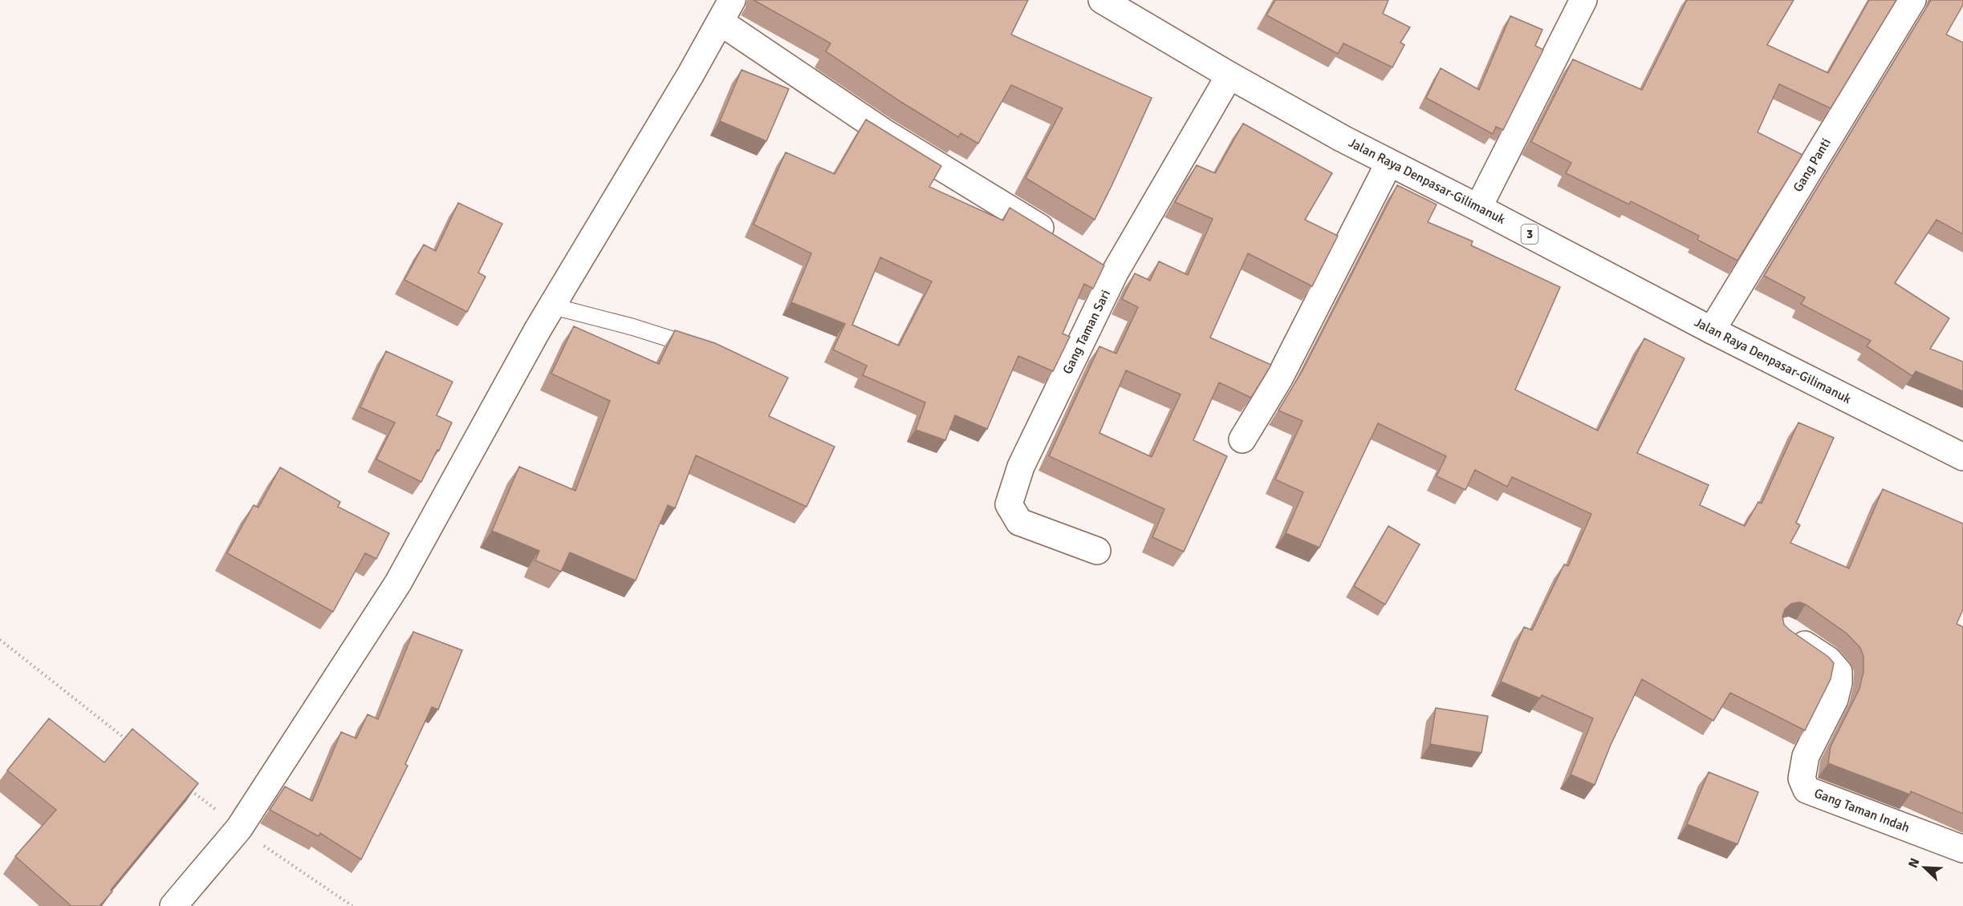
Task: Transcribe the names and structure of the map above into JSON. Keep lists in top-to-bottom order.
{
  "streets": {
    "main road": [
      "Gang Panti",
      "Jalan Raya Denpasar-Gilimanuk",
      "3",
      "Gang Taman Sari",
      "Gang Taman Indah"
    ]
  },
  "crossings": [
    ["Gang Panti", "Jalan Raya Denpasar-Gilimanuk"],
    ["Jalan Raya Denpasar-Gilimanuk", "Gang Taman Sari"]
  ],
  "north": "top left"
}
